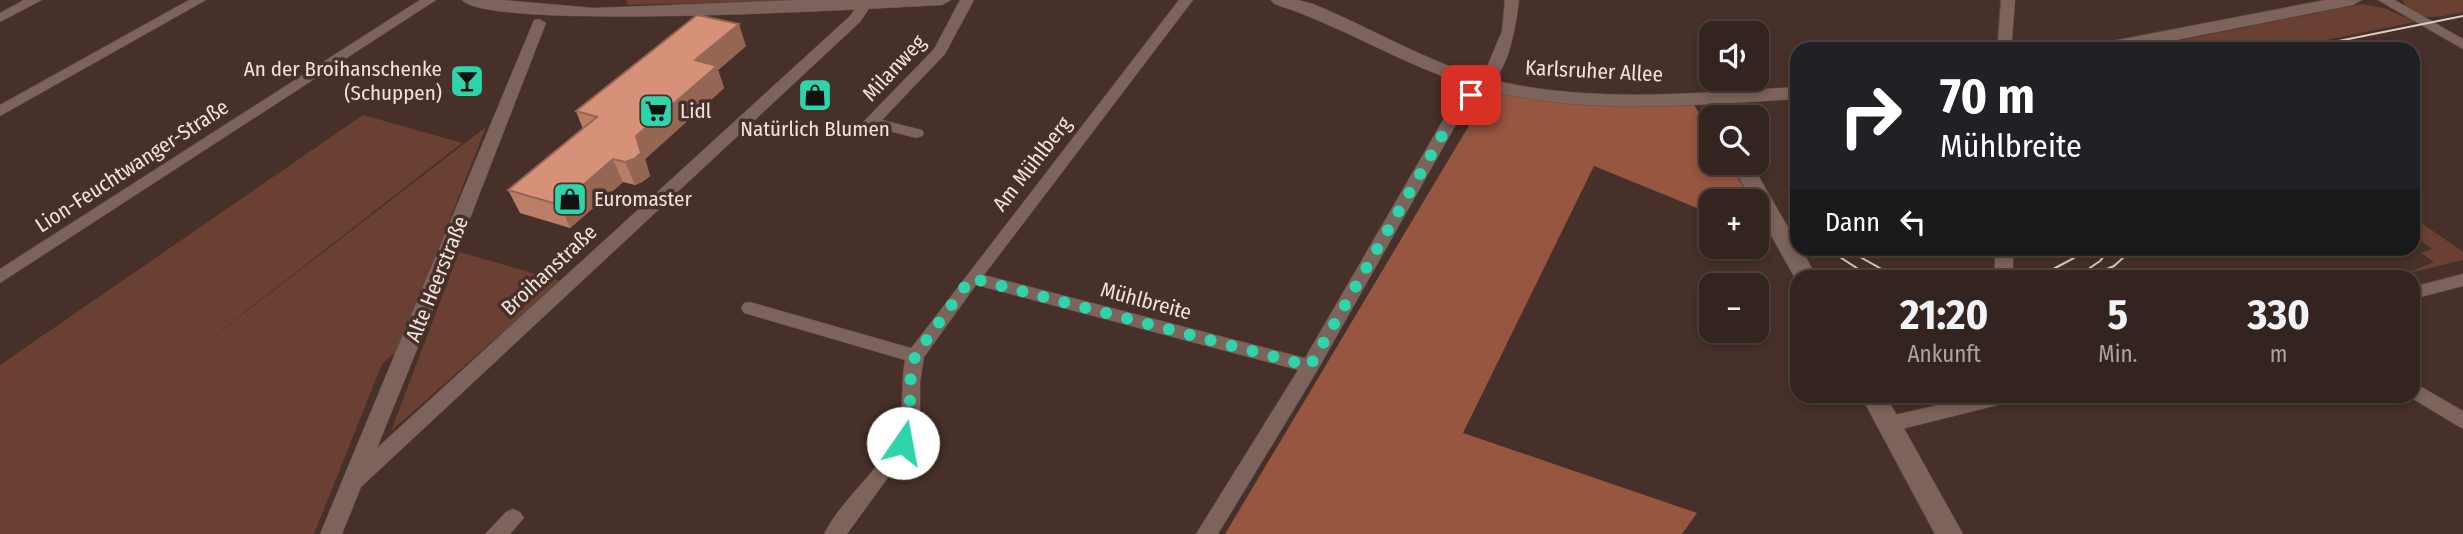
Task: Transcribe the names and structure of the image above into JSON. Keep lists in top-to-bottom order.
{
  "streets": {
    "street": [
      "Milanweg",
      "Karlsruher Allee",
      "Am Mühlberg",
      "Lion-Feuchtwanger-Straße",
      "Broihanstraße",
      "Alte Heerstraße",
      "Mühlbreite"
    ]
  },
  "crossings": [
    ["Am Mühlberg", "Mühlbreite"],
    ["Broihanstraße", "Alte Heerstraße"]
  ],
  "places": {
    "bar": ["An der Broihanschenke (Schuppen)"],
    "shop": ["Natürlich Blumen", "Euromaster"],
    "supermarket": ["Lidl"]
  },
  "page": {
    "map_buttons": ["+", "−"],
    "turn": ["70 m", "Mühlbreite"],
    "then": "Dann",
    "eta": [
      "21:20",
      "Ankunft",
      "5",
      "Min.",
      "330",
      "m"
    ]
  }
}
